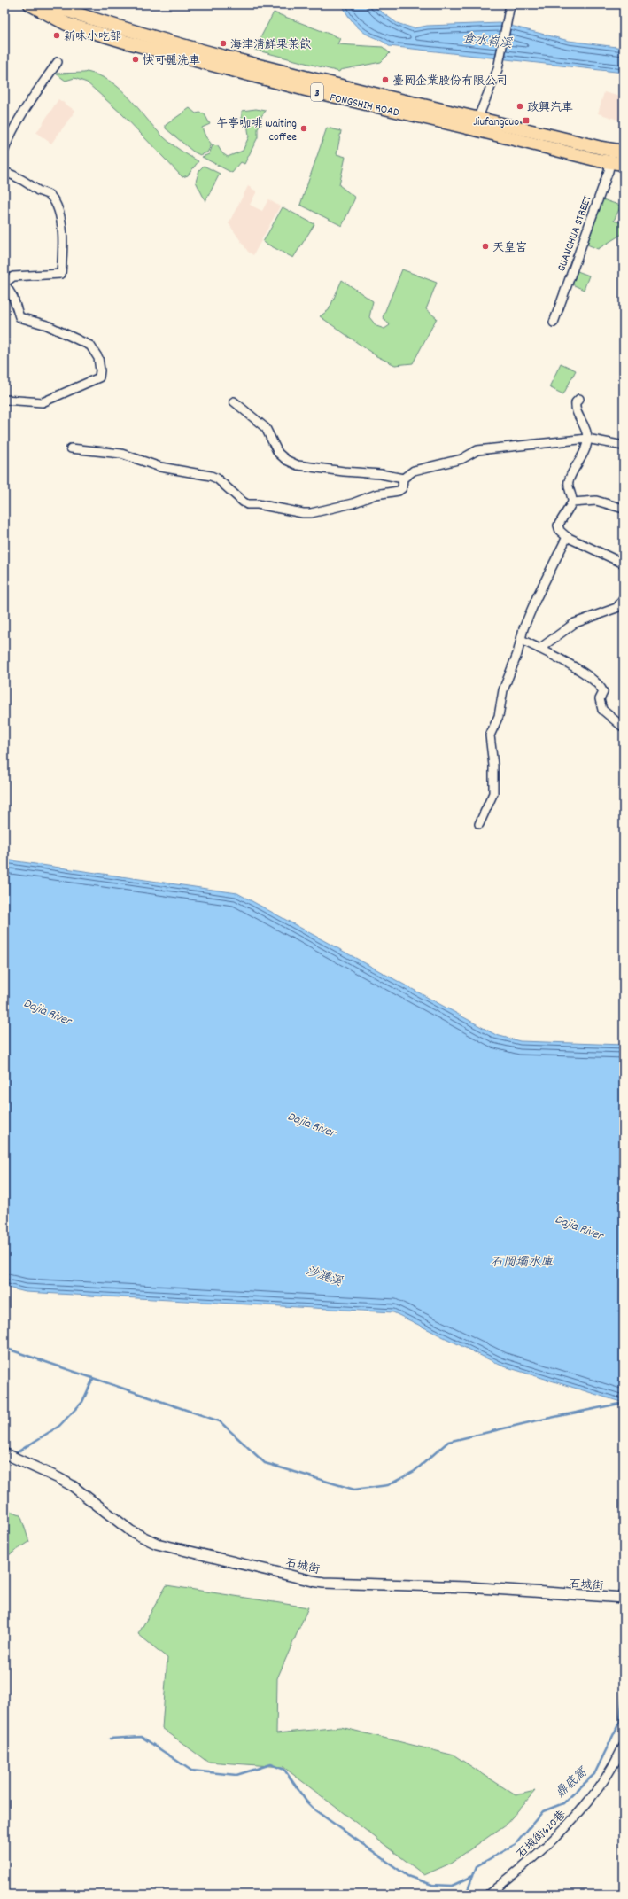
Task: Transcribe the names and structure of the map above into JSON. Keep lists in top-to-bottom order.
{
  "streets": {
    "main road": ["3", "FONGSHIH ROAD"],
    "street": ["GUANGHUA STREET", "石城街", "石城街620巷"]
  },
  "crossings": [
    ["FONGSHIH ROAD", "GUANGHUA STREET"]
  ],
  "water": [
    "食水嵙溪",
    "Dajia River",
    "石岡壩水庫",
    "沙漣溪",
    "鼎底窩"
  ],
  "places": {
    "other": [
      "新味小吃部",
      "海津清鮮果茶飲",
      "快可麗洗車",
      "臺岡企業股份有限公司",
      "政興汽車",
      "午亭咖啡 waiting coffee",
      "天皇宮"
    ],
    "transit": ["Jiufangcuo"]
  }
}
